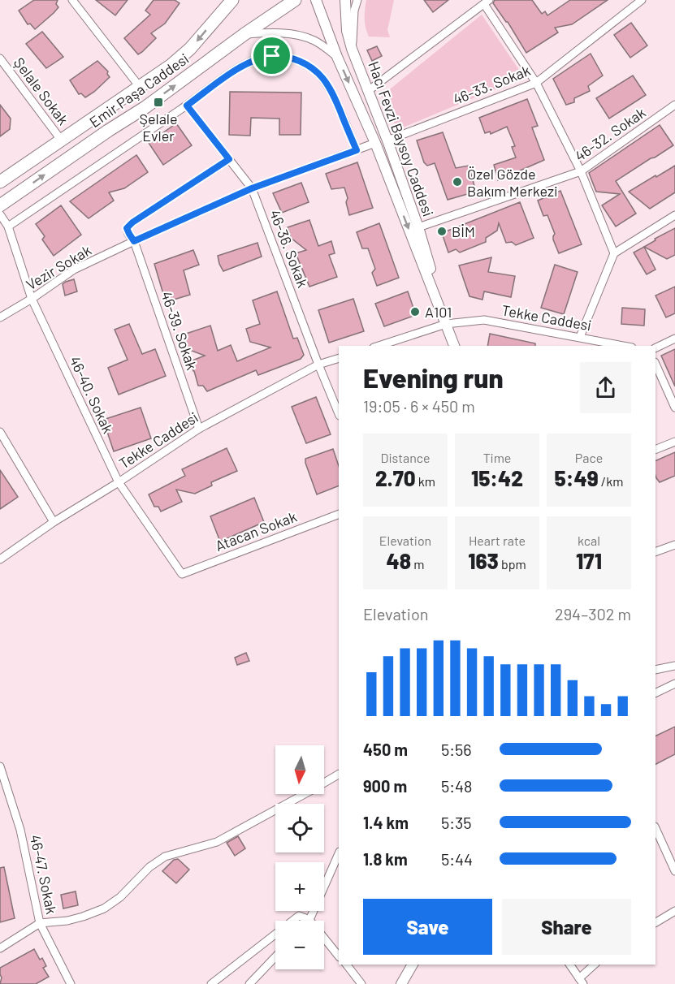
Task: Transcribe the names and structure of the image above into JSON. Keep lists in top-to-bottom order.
{
  "streets": {
    "main road": ["Emir Paşa Caddesi"],
    "street": [
      "46-33. Sokak",
      "Şelale Sokak",
      "46-32. Sokak",
      "Hacı Fevzi Baysoy Caddesi",
      "46-36. Sokak",
      "Vezir Sokak",
      "Tekke Caddesi",
      "46-39. Sokak",
      "46-40. Sokak",
      "Atacan Sokak",
      "46-47. Sokak"
    ]
  },
  "crossings": [
    ["46-33. Sokak", "Hacı Fevzi Baysoy Caddesi"],
    ["Emir Paşa Caddesi", "Şelale Sokak"],
    ["46-32. Sokak", "Hacı Fevzi Baysoy Caddesi"],
    ["Hacı Fevzi Baysoy Caddesi", "Vezir Sokak"],
    ["Hacı Fevzi Baysoy Caddesi", "Tekke Caddesi"],
    ["46-36. Sokak", "Vezir Sokak"],
    ["46-36. Sokak", "Tekke Caddesi"],
    ["46-36. Sokak", "46-39. Sokak"],
    ["Vezir Sokak", "46-39. Sokak"],
    ["Vezir Sokak", "46-40. Sokak"],
    ["Tekke Caddesi", "46-39. Sokak"],
    ["Tekke Caddesi", "46-40. Sokak"],
    ["46-40. Sokak", "Atacan Sokak"]
  ],
  "places": {
    "transit": ["Şelale Evler"],
    "other": ["Özel Gözde Bakım Merkezi", "BİM", "A101"]
  },
  "north": "bottom",
  "page": {
    "heading": ["Evening run", "19:05 · 6 × 450 m"],
    "stats": [
      ["Distance", "2.70 km"],
      ["Time", "15:42"],
      ["Pace", "5:49 /km"],
      ["Elevation", "48 m"],
      ["Heart rate", "163 bpm"],
      ["kcal", "171"]
    ],
    "chart": ["Elevation", "294–302 m"],
    "list": [
      {
        "name": "450 m",
        "note": "5:56"
      },
      {
        "name": "900 m",
        "note": "5:48"
      },
      {
        "name": "1.4 km",
        "note": "5:35"
      },
      {
        "name": "1.8 km",
        "note": "5:44"
      }
    ],
    "map_buttons": ["+", "−"],
    "buttons": ["Save", "Share"]
  }
}
